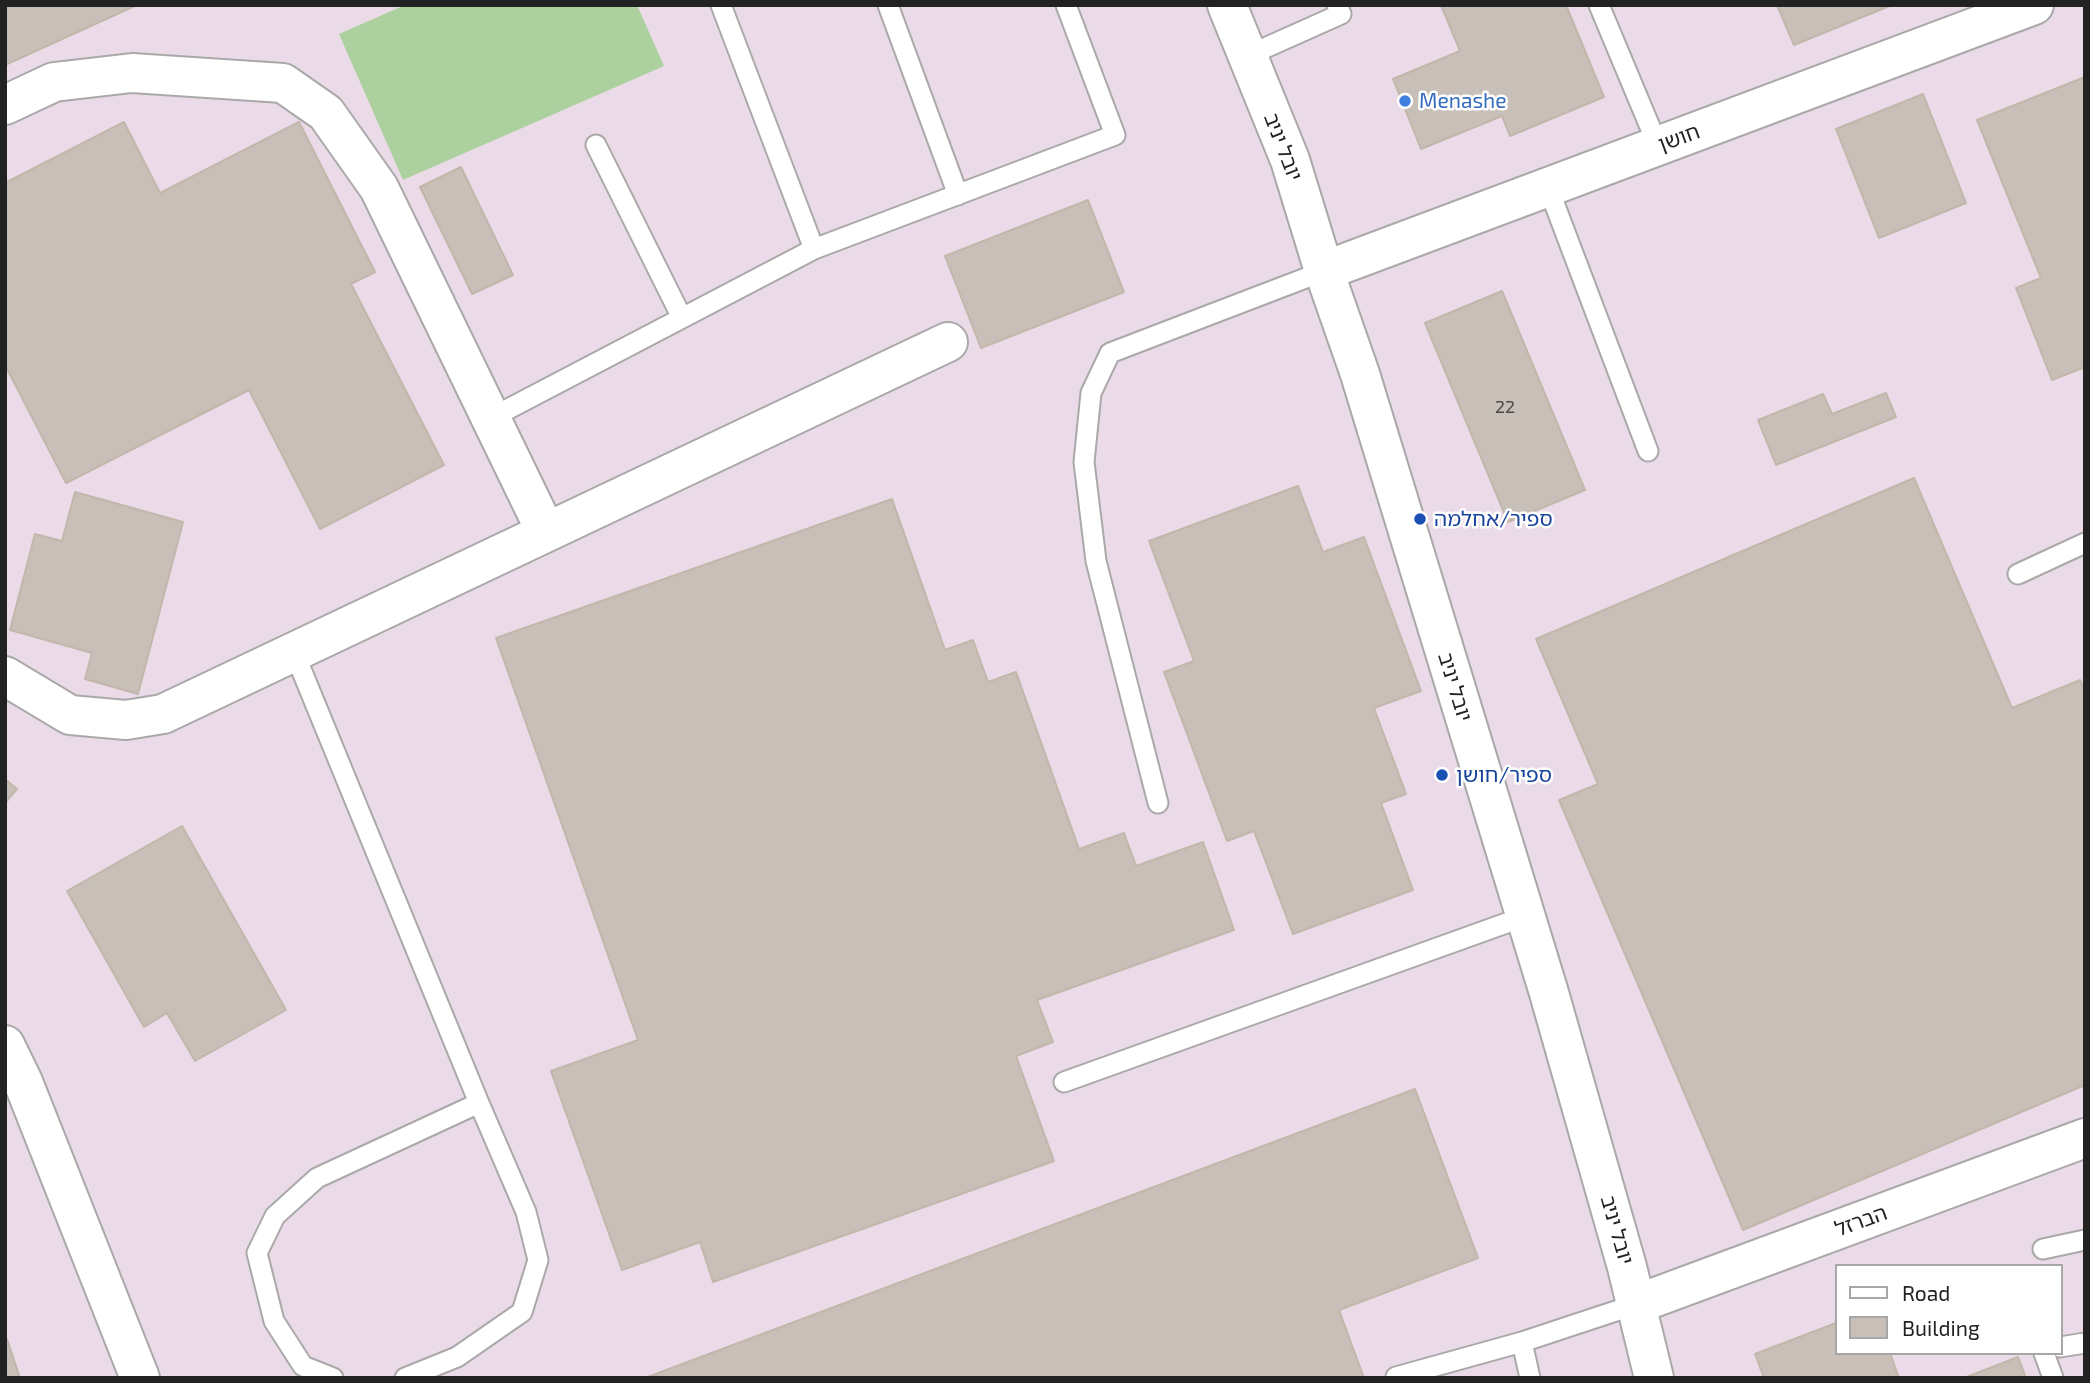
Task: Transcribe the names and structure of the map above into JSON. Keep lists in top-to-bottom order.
{
  "streets": {
    "street": ["חושן", "יובל יניב", "הברזל"]
  },
  "crossings": [
    ["חושן", "יובל יניב"],
    ["יובל יניב", "הברזל"]
  ],
  "places": ["Menashe", "ספיר/אחלמה", "ספיר/חושן"],
  "house_numbers": ["22"],
  "legend": ["Road", "Building"]
}
